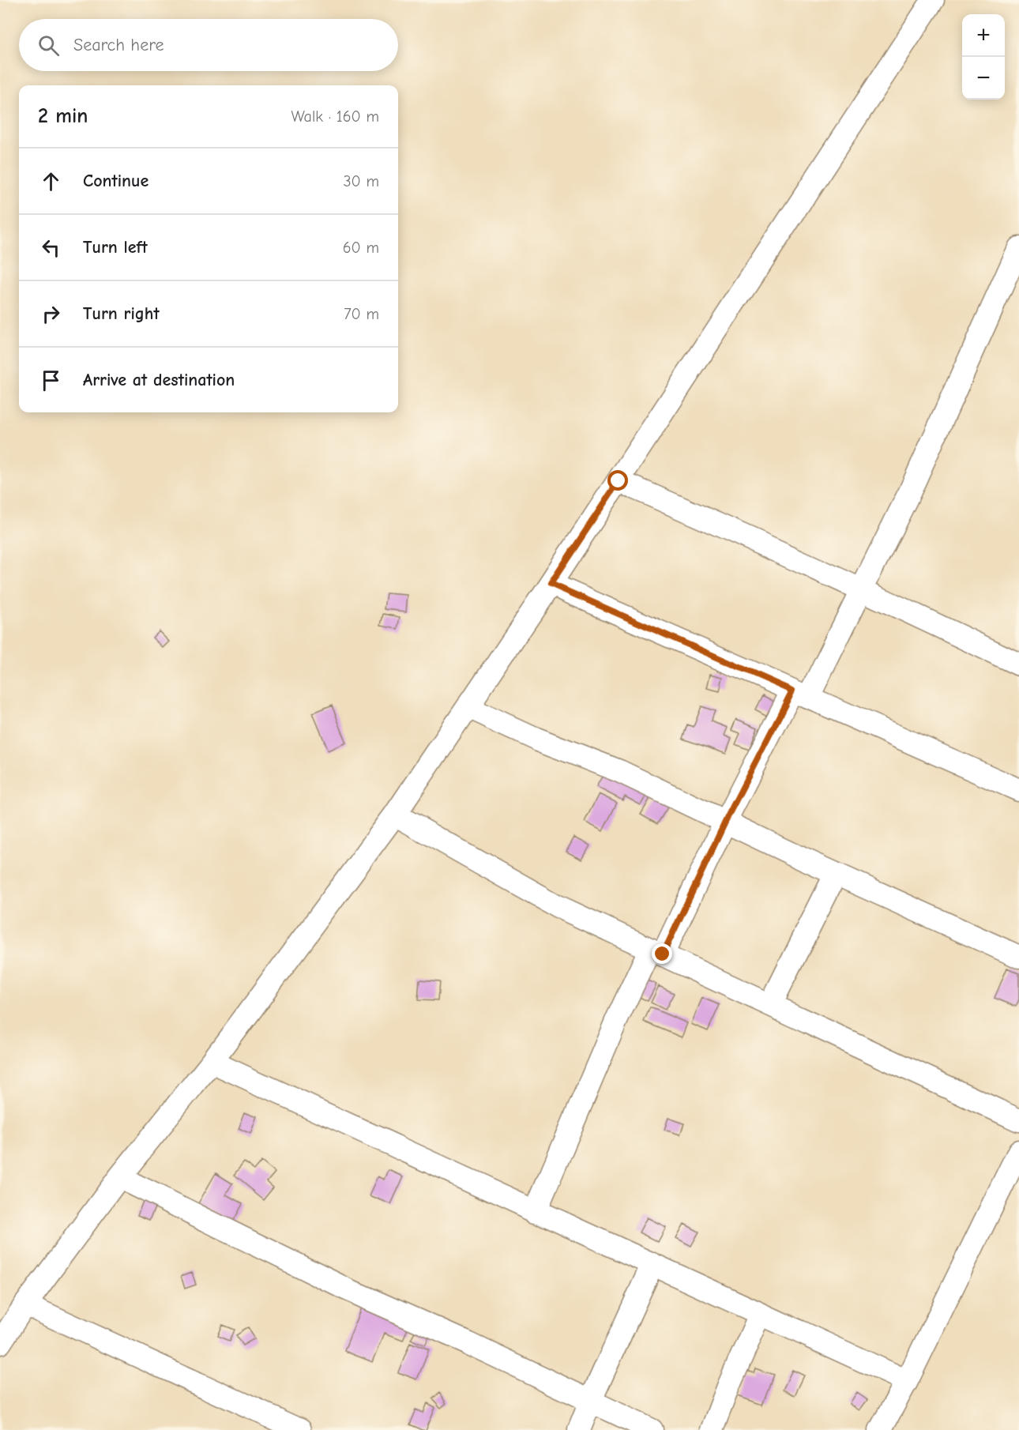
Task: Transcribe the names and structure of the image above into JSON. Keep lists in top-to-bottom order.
{
  "page": {
    "map_buttons": ["+", "−"],
    "search": "Search here",
    "heading": ["2 min", "Walk · 160 m"],
    "list": [
      ["Continue", "30 m"],
      ["Turn left", "60 m"],
      ["Turn right", "70 m"],
      "Arrive at destination"
    ]
  }
}
